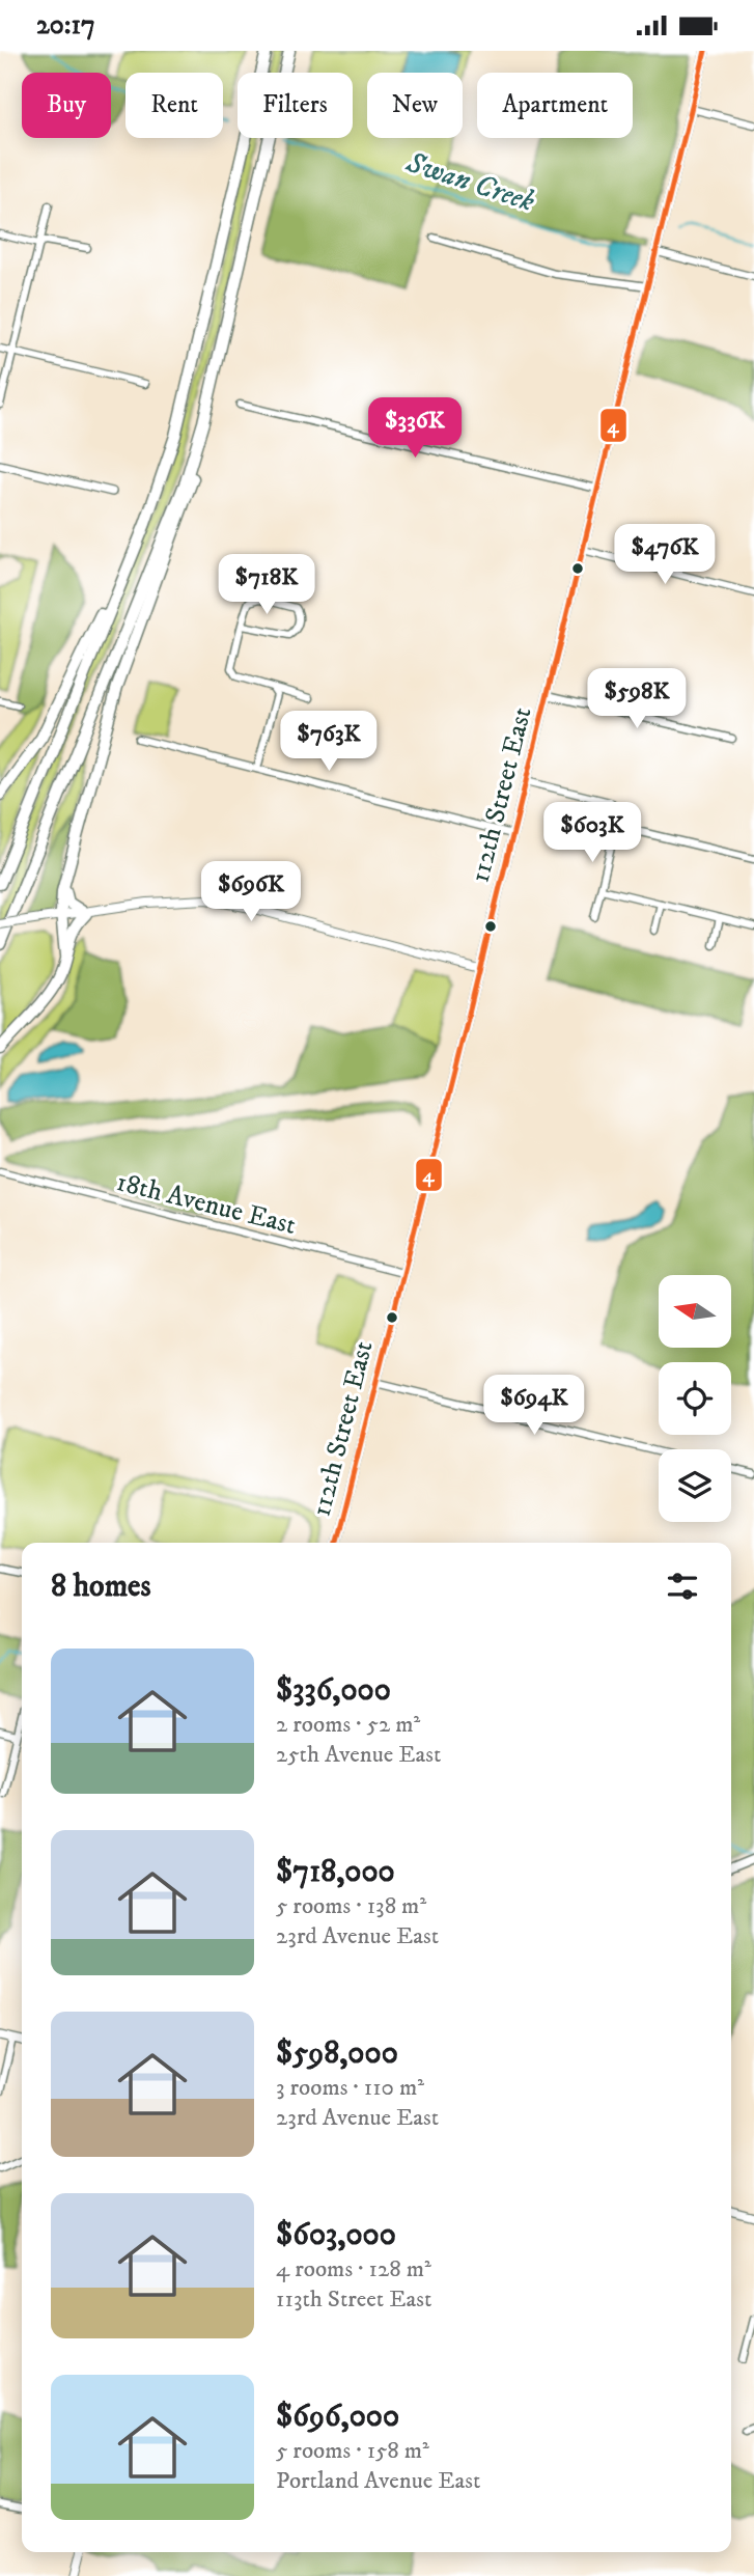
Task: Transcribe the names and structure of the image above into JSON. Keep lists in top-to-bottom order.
{
  "streets": {
    "main road": ["112th Street East"],
    "street": ["18th Avenue East"]
  },
  "crossings": [
    ["112th Street East", "18th Avenue East"]
  ],
  "water": ["Swan Creek"],
  "lines": ["transit line 4"],
  "north": "left",
  "page": {
    "status": "20:17",
    "chip": [
      "Buy",
      "Rent",
      "Filters",
      "New",
      "Apartment"
    ],
    "price": [
      "$336K",
      "$476K",
      "$718K",
      "$598K",
      "$763K",
      "$603K",
      "$696K",
      "$694K"
    ],
    "heading": "8 homes",
    "list": [
      {
        "name": "$336,000",
        "note": "2 rooms · 52 m² · 25th Avenue East"
      },
      {
        "name": "$718,000",
        "note": "5 rooms · 138 m² · 23rd Avenue East"
      },
      {
        "name": "$598,000",
        "note": "3 rooms · 110 m² · 23rd Avenue East"
      },
      {
        "name": "$603,000",
        "note": "4 rooms · 128 m² · 113th Street East"
      },
      {
        "name": "$696,000",
        "note": "5 rooms · 158 m² · Portland Avenue East"
      }
    ]
  }
}
